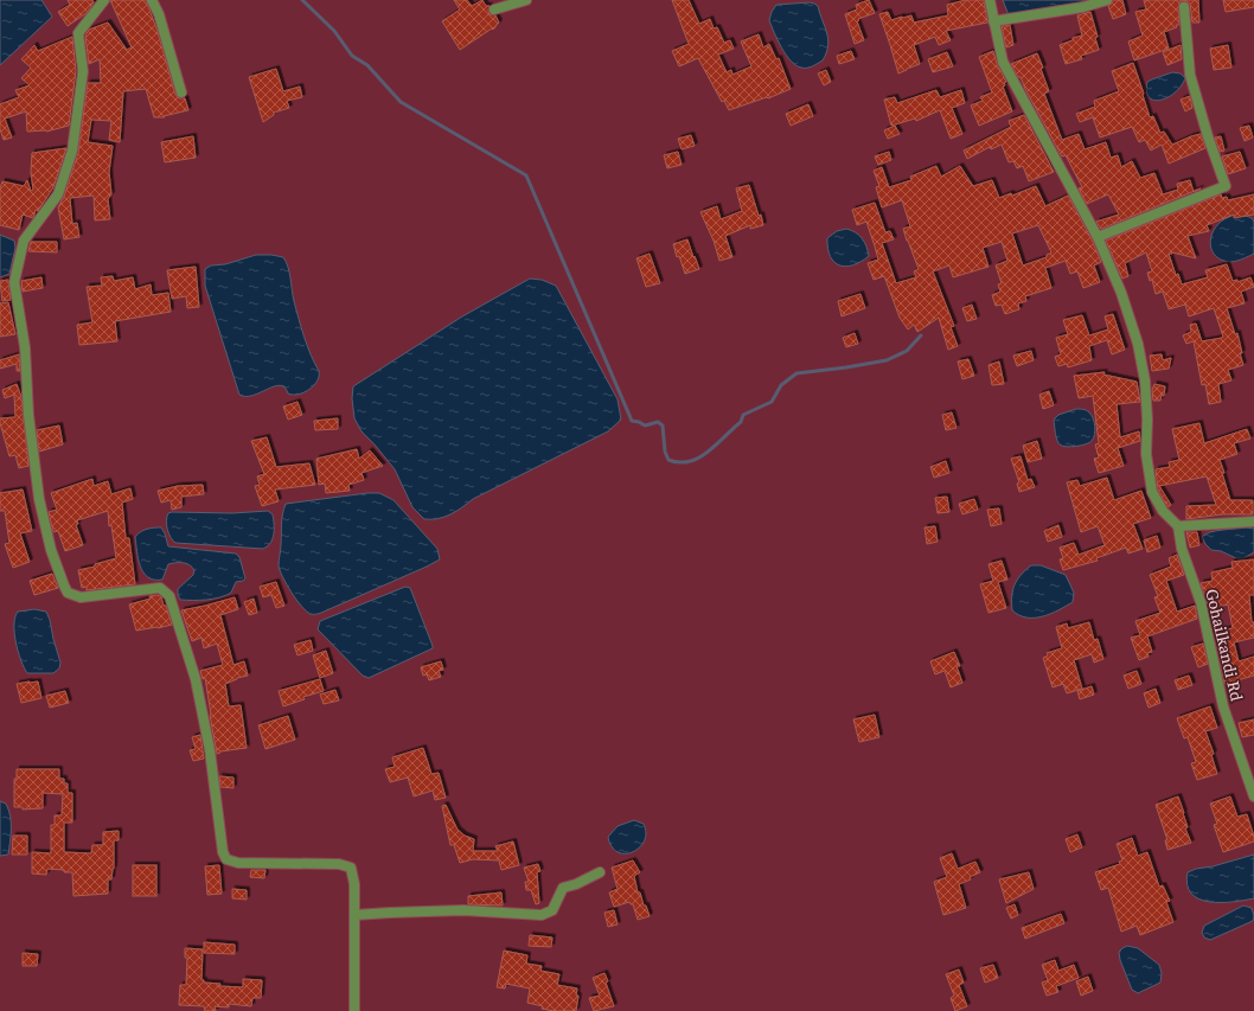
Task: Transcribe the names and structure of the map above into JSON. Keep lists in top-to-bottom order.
{
  "streets": {
    "street": ["Gohailkandi Rd"]
  }
}
